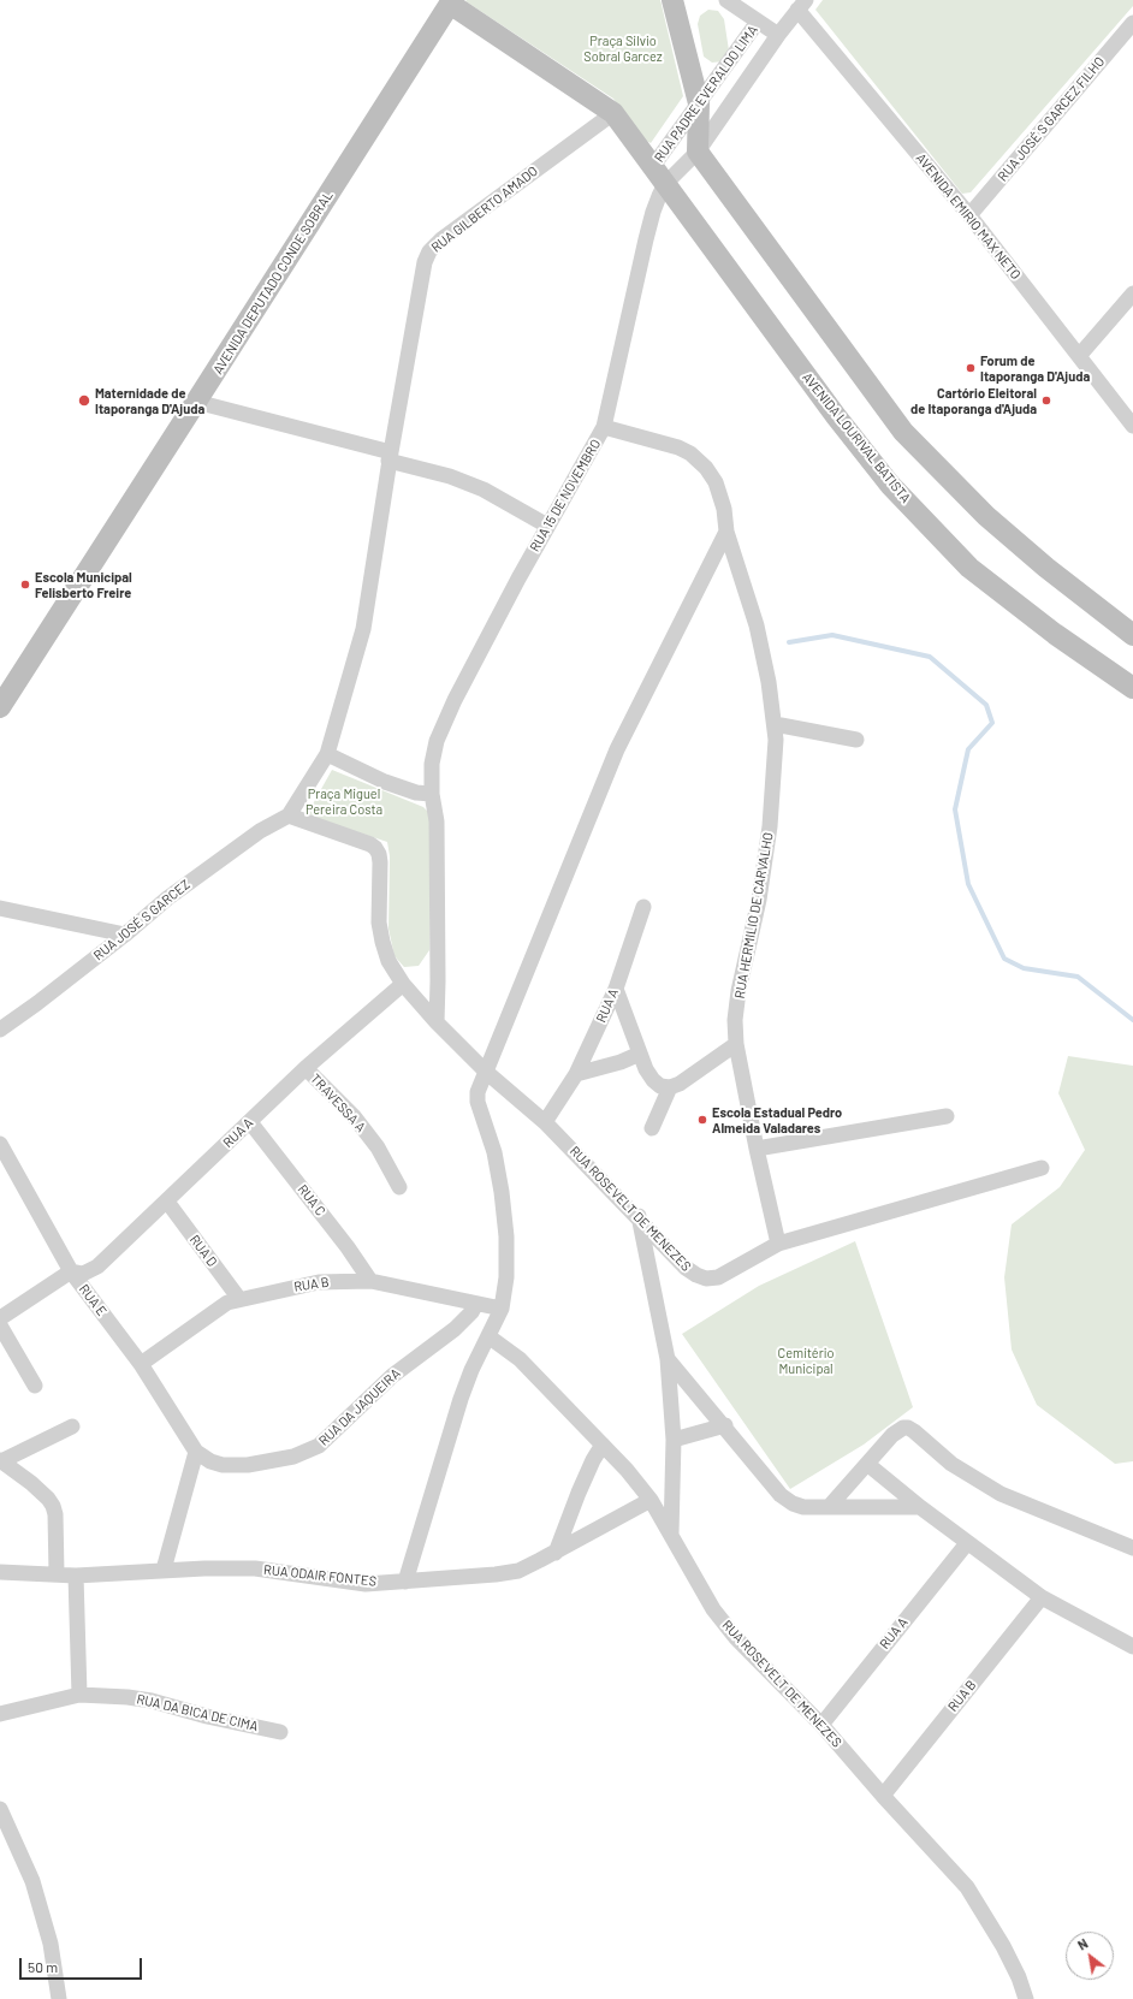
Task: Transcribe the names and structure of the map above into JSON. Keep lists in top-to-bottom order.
{
  "streets": {
    "main road": ["AVENIDA DEPUTADO CONDE SOBRAL", "AVENIDA LOURIVAL BATISTA"],
    "street": [
      "RUA PADRE EVERALDO LIMA",
      "RUA JOSÉ S GARCEZ FILHO",
      "RUA GILBERTO AMADO",
      "AVENIDA EMIRIO MAX NETO",
      "RUA 15 DE NOVEMBRO",
      "RUA HERMILIO DE CARVALHO",
      "RUA JOSÉ S GARCEZ",
      "RUA A",
      "TRAVESSA A",
      "RUA C",
      "RUA ROSEVELT DE MENEZES",
      "RUA D",
      "RUA B",
      "RUA E",
      "RUA DA JAQUEIRA",
      "RUA ODAIR FONTES",
      "RUA DA BICA DE CIMA"
    ]
  },
  "crossings": [
    ["RUA PADRE EVERALDO LIMA", "AVENIDA EMIRIO MAX NETO"],
    ["RUA JOSÉ S GARCEZ FILHO", "AVENIDA EMIRIO MAX NETO"],
    ["AVENIDA LOURIVAL BATISTA", "RUA 15 DE NOVEMBRO"],
    ["RUA 15 DE NOVEMBRO", "RUA HERMILIO DE CARVALHO"],
    ["RUA HERMILIO DE CARVALHO", "RUA ROSEVELT DE MENEZES"],
    ["RUA A", "TRAVESSA A"],
    ["RUA A", "RUA C"],
    ["RUA A", "RUA ROSEVELT DE MENEZES"],
    ["RUA A", "RUA D"],
    ["RUA A", "RUA E"],
    ["RUA C", "RUA B"],
    ["RUA ROSEVELT DE MENEZES", "RUA B"],
    ["RUA ROSEVELT DE MENEZES", "RUA ODAIR FONTES"],
    ["RUA D", "RUA B"],
    ["RUA B", "RUA E"],
    ["RUA B", "RUA DA JAQUEIRA"],
    ["RUA E", "RUA DA JAQUEIRA"]
  ],
  "parks": ["Praça Silvio Sobral Garcez", "Praça Miguel Pereira Costa", "Cemitério Municipal"],
  "places": [
    "Forum de Itaporanga D'Ajuda",
    "Maternidade de Itaporanga D'Ajuda",
    "Cartório Eleitoral de Itaporanga d'Ajuda",
    "Escola Municipal Felisberto Freire",
    "Escola Estadual Pedro Almeida Valadares"
  ],
  "scale_bar": "50 m",
  "north": "top left"
}
